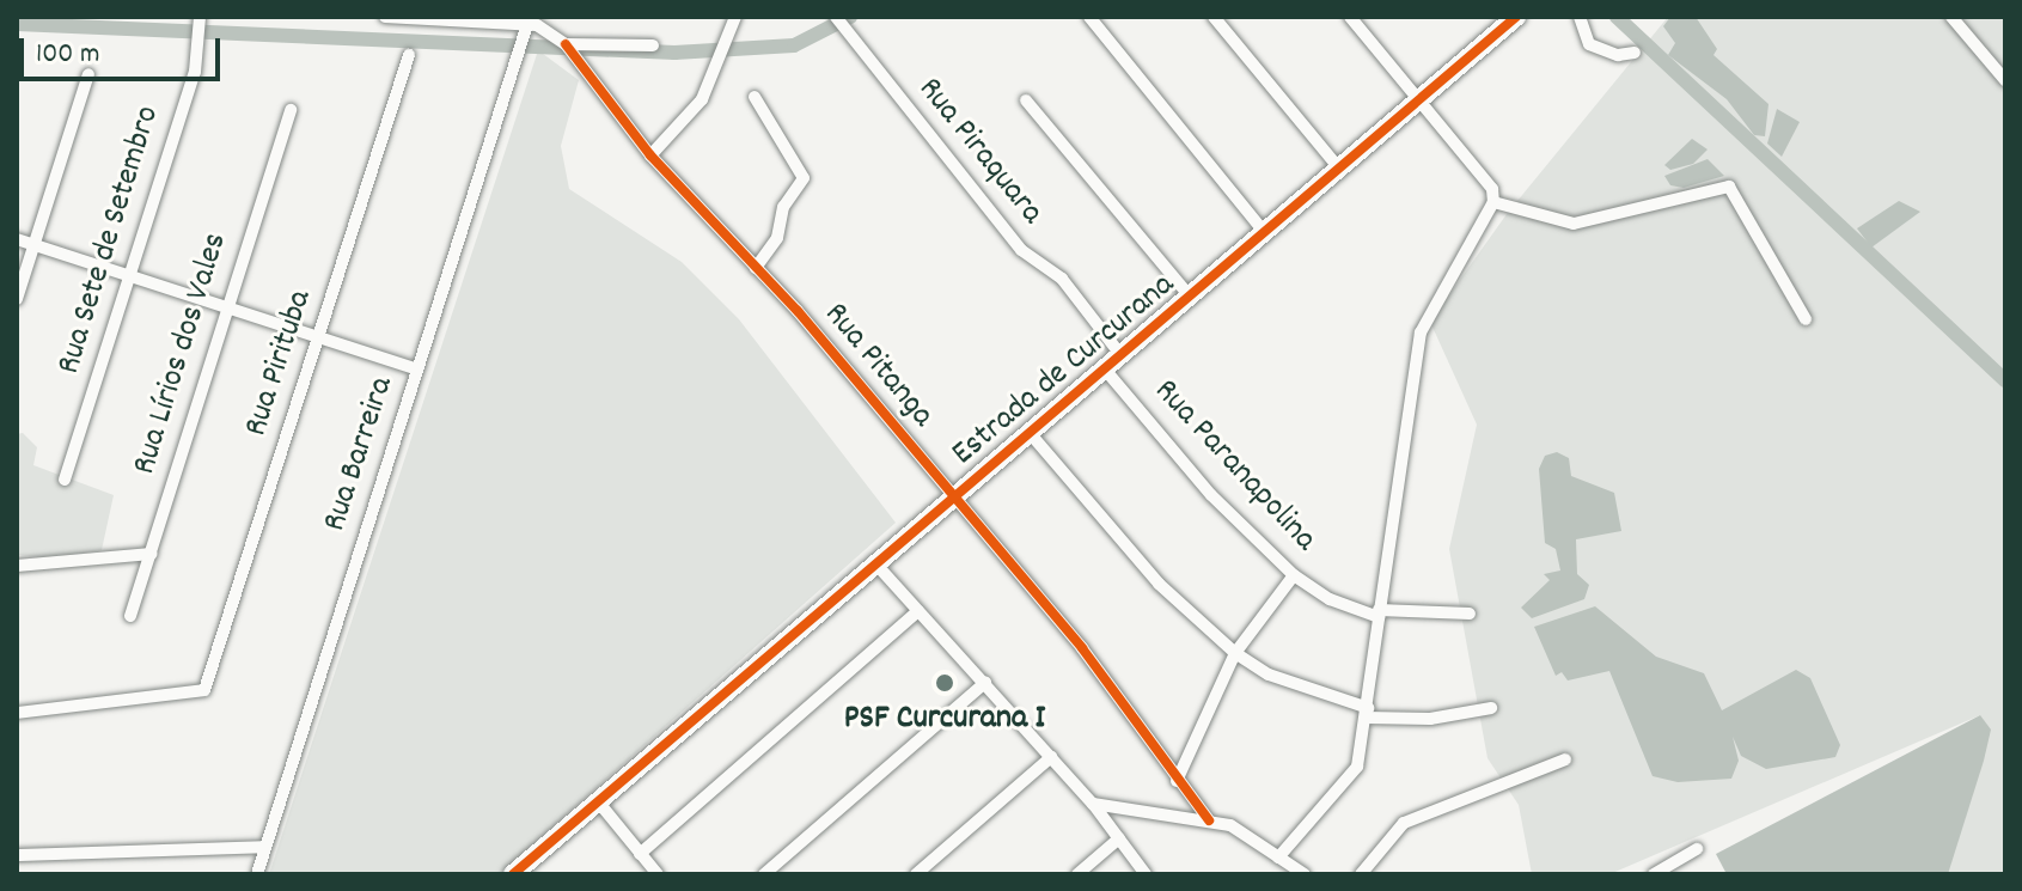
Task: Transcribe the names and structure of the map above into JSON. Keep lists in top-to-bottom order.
{
  "streets": {
    "main road": ["Estrada de Curcurana"],
    "street": [
      "Rua Piraquara",
      "Rua Sete de Setembro",
      "Rua Lírios dos Vales",
      "Rua Pirituba",
      "Rua Pitanga",
      "Rua Barreira",
      "Rua Paranapolina"
    ]
  },
  "crossings": [
    ["Rua Piraquara", "Estrada de Curcurana"],
    ["Rua Piraquara", "Rua Paranapolina"],
    ["Rua Pitanga", "Estrada de Curcurana"],
    ["Estrada de Curcurana", "Rua Paranapolina"]
  ],
  "places": ["PSF Curcurana I"],
  "scale_bar": "100 m"
}
